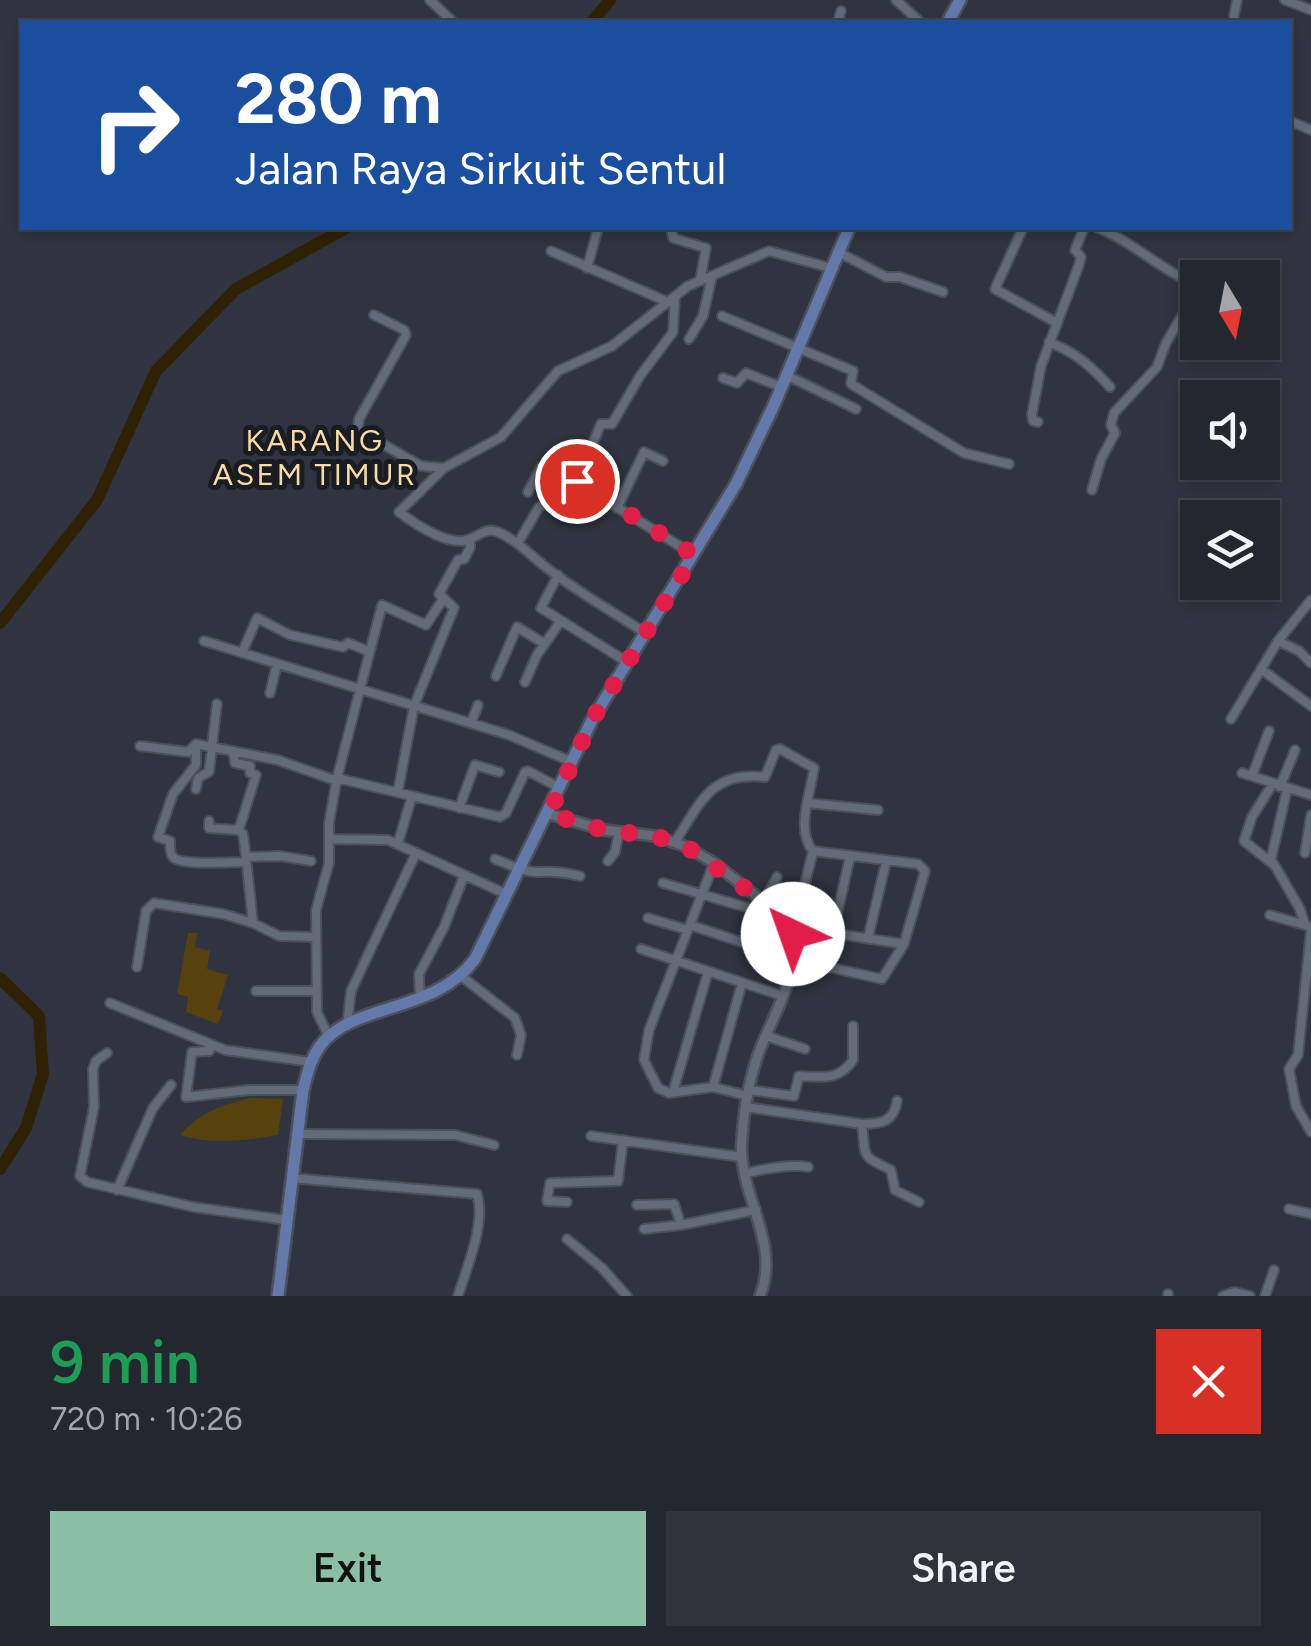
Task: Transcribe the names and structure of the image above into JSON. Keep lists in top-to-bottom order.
{
  "districts": ["KARANG ASEM TIMUR"],
  "north": "bottom",
  "page": {
    "turn": ["280 m", "Jalan Raya Sirkuit Sentul"],
    "heading": ["9 min", "720 m · 10:26"],
    "buttons": ["Exit", "Share"]
  }
}
